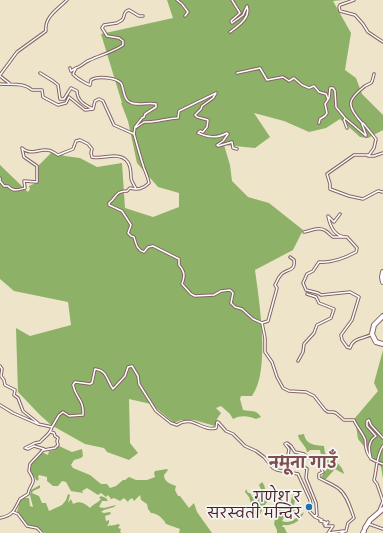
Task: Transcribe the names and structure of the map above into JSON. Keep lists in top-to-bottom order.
{
  "districts": ["नमूना गाउँ"],
  "places": ["गणेश र सरस्वती मन्दिर"]
}
